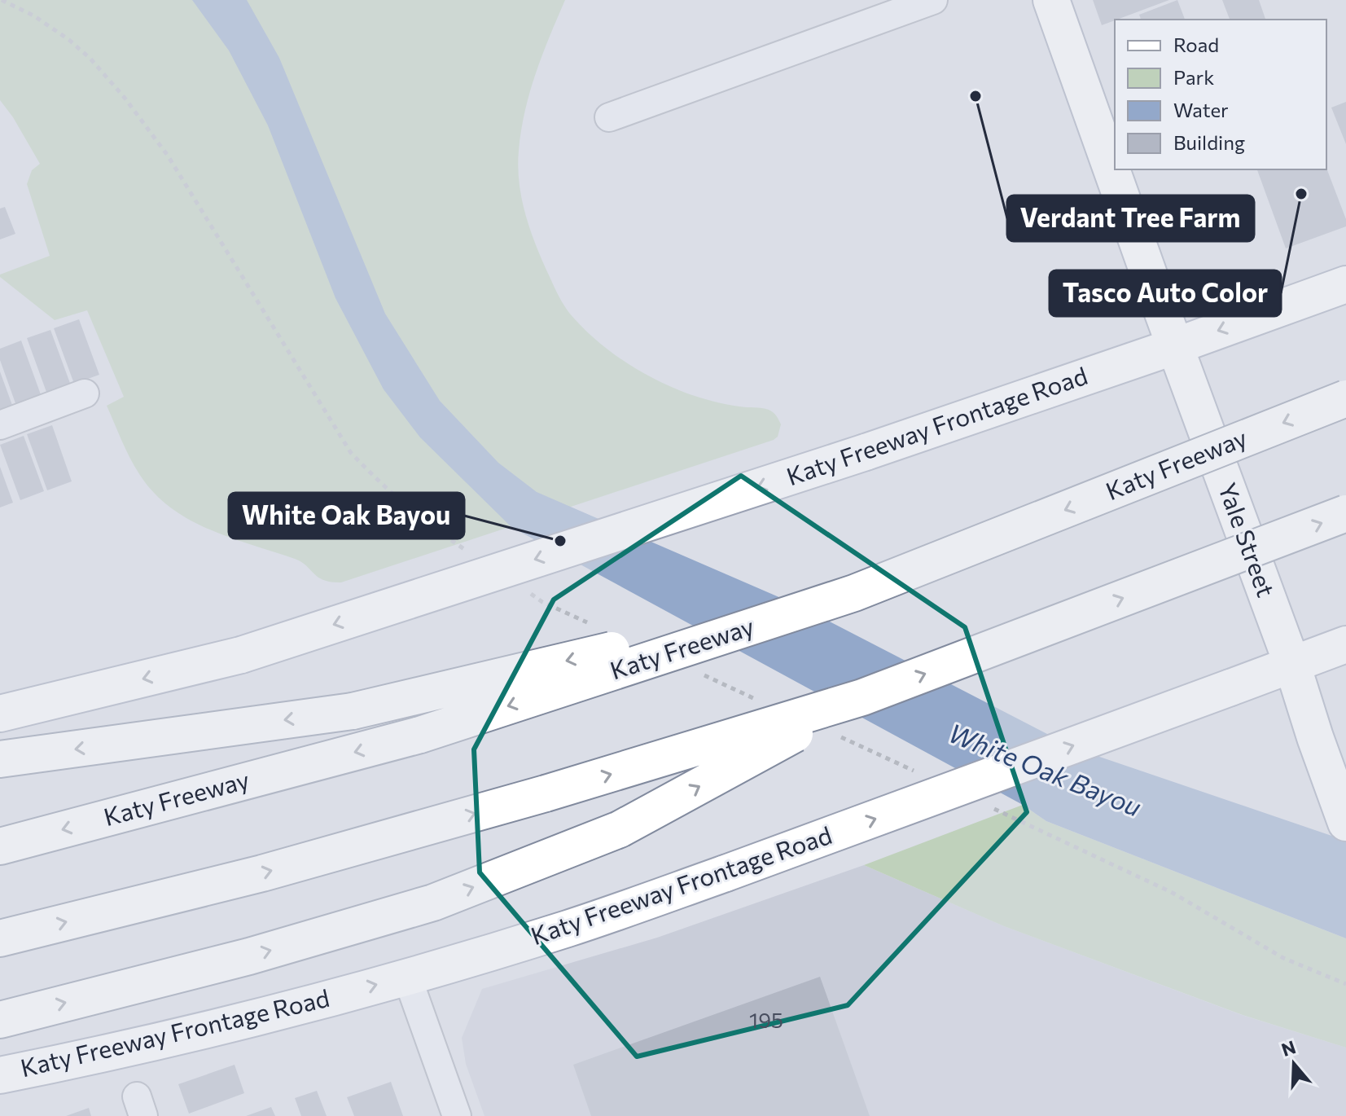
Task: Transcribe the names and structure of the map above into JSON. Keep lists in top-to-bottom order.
{
  "streets": {
    "main road": ["Katy Freeway Frontage Road", "Katy Freeway", "Yale Street"]
  },
  "crossings": [
    ["Katy Freeway Frontage Road", "Yale Street"]
  ],
  "water": ["White Oak Bayou"],
  "places": ["Verdant Tree Farm", "Tasco Auto Color", "White Oak Bayou"],
  "house_numbers": ["195"],
  "legend": [
    "Road",
    "Park",
    "Water",
    "Building"
  ],
  "north": "top"
}
